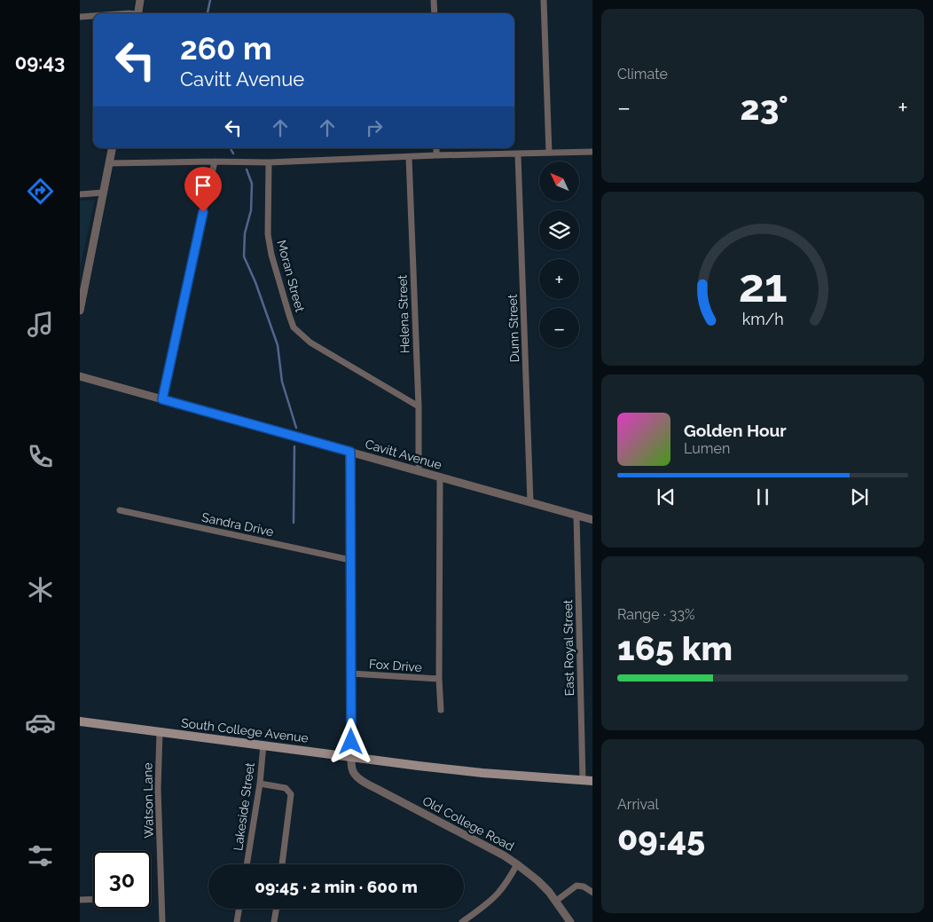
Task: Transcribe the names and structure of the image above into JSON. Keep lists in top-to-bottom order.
{
  "streets": {
    "main road": ["South College Avenue"],
    "street": [
      "Moran Street",
      "Helena Street",
      "Dunn Street",
      "Cavitt Avenue",
      "Sandra Drive",
      "East Royal Street",
      "Fox Drive",
      "Watson Lane",
      "Lakeside Street",
      "Old College Road"
    ]
  },
  "crossings": [
    ["Moran Street", "Helena Street"],
    ["Helena Street", "Cavitt Avenue"],
    ["Dunn Street", "Cavitt Avenue"],
    ["Cavitt Avenue", "East Royal Street"],
    ["East Royal Street", "South College Avenue"],
    ["South College Avenue", "Watson Lane"],
    ["South College Avenue", "Lakeside Street"],
    ["South College Avenue", "Old College Road"]
  ],
  "north": "top left",
  "page": {
    "tabs": "09:43",
    "tile": [
      "Climate",
      ["Range · 33%", "165 km"],
      ["Arrival", "09:45"]
    ],
    "turn": ["260 m", "Cavitt Avenue"],
    "heat": ["−", "23°", "+"],
    "map_buttons": ["+", "−"],
    "song": ["Golden Hour", "Lumen"],
    "limit": "30",
    "trip": "09:45 · 2 min · 600 m",
    "gauge": ["21", "km/h"]
  }
}
